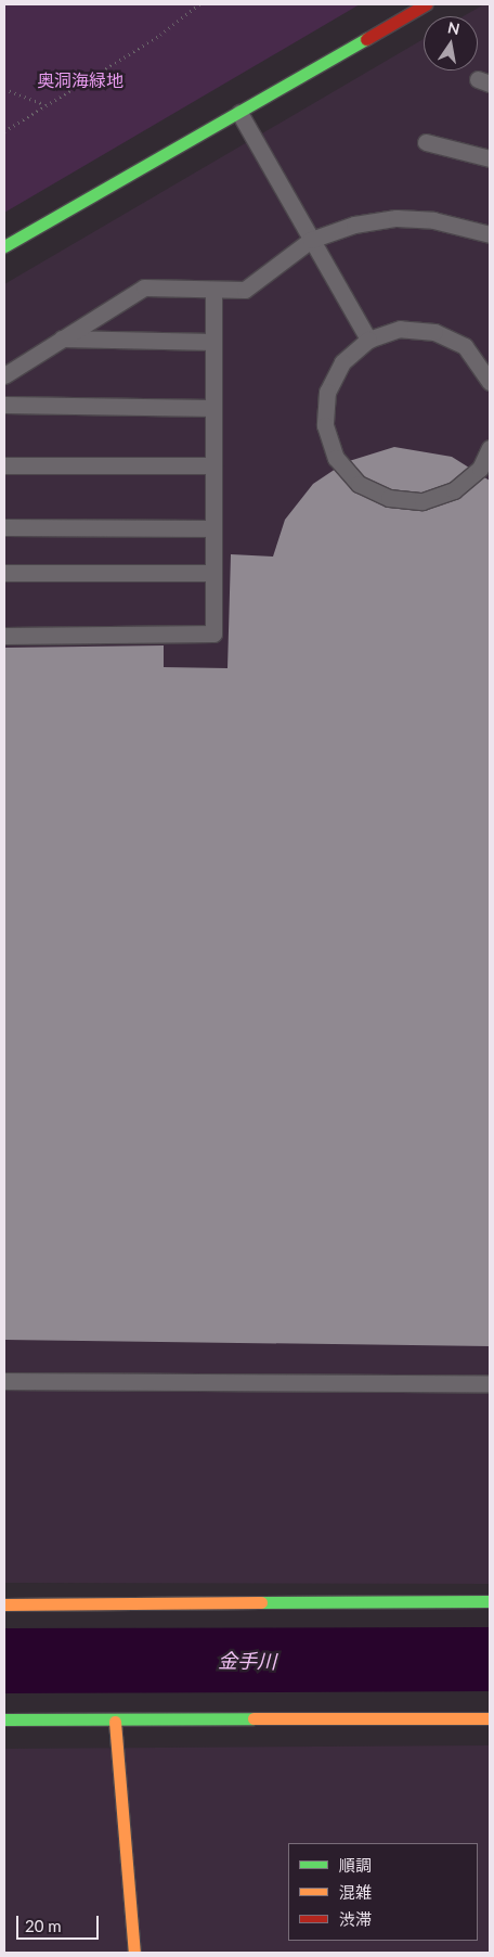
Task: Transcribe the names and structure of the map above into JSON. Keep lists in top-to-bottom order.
{
  "water": ["金手川"],
  "parks": ["奥洞海緑地"],
  "legend": ["順調", "混雑", "渋滞"],
  "scale_bar": "20 m",
  "north": "top"
}
